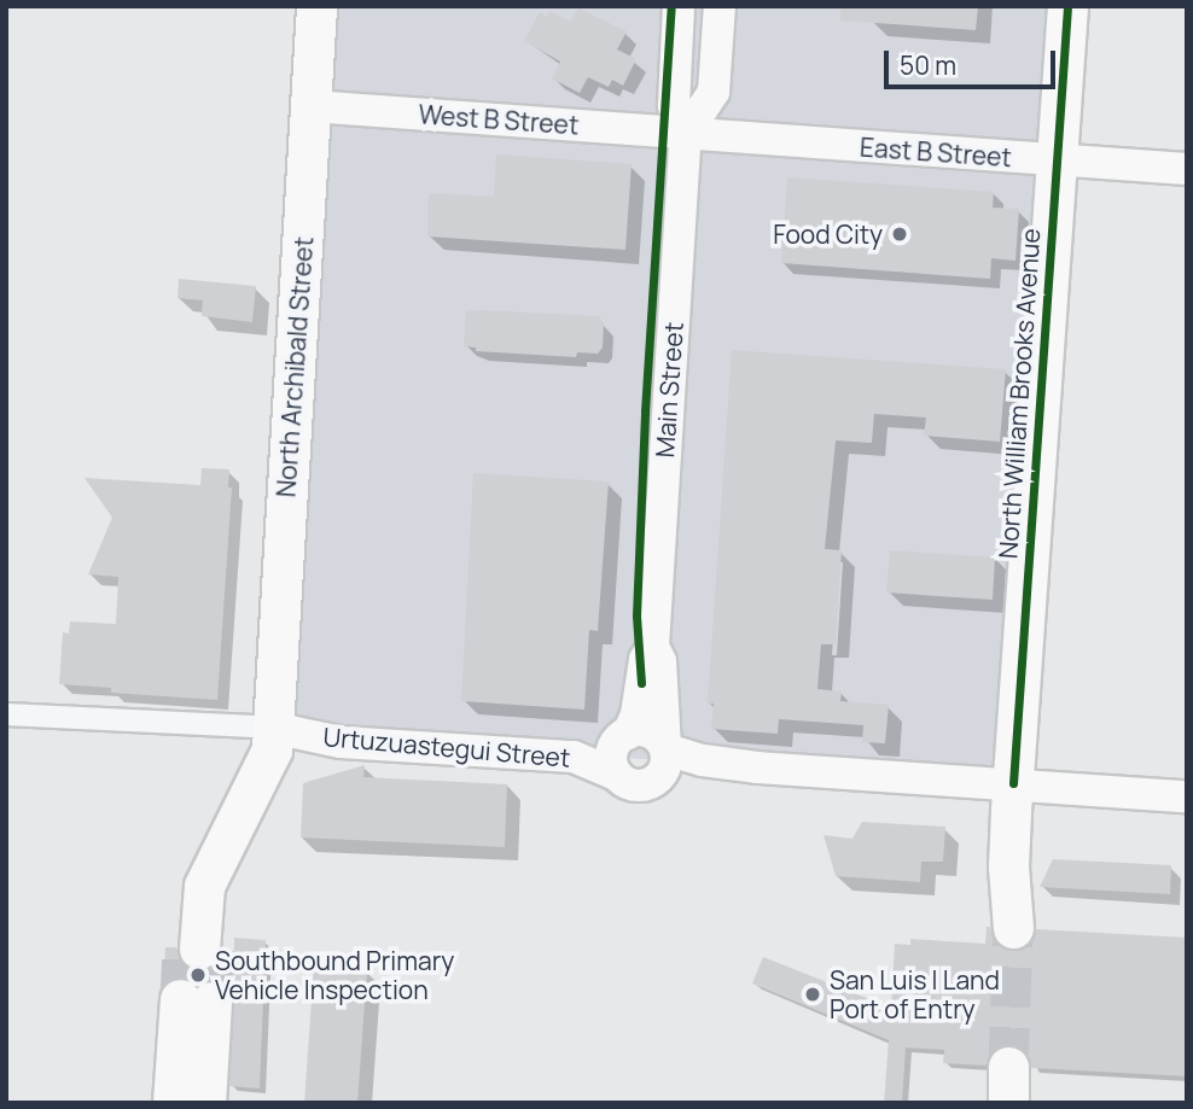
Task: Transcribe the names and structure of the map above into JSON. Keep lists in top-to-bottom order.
{
  "streets": {
    "highway": ["North Archibald Street", "North William Brooks Avenue"],
    "main road": [
      "West B Street",
      "East B Street",
      "Main Street",
      "Urtuzuastegui Street"
    ]
  },
  "crossings": [
    ["West B Street", "East B Street"],
    ["West B Street", "North Archibald Street"],
    ["West B Street", "Main Street"],
    ["East B Street", "Main Street"],
    ["East B Street", "North William Brooks Avenue"],
    ["North Archibald Street", "Urtuzuastegui Street"],
    ["Main Street", "Urtuzuastegui Street"]
  ],
  "places": ["Food City", "Southbound Primary Vehicle Inspection", "San Luis I Land Port of Entry"],
  "scale_bar": "50 m"
}
